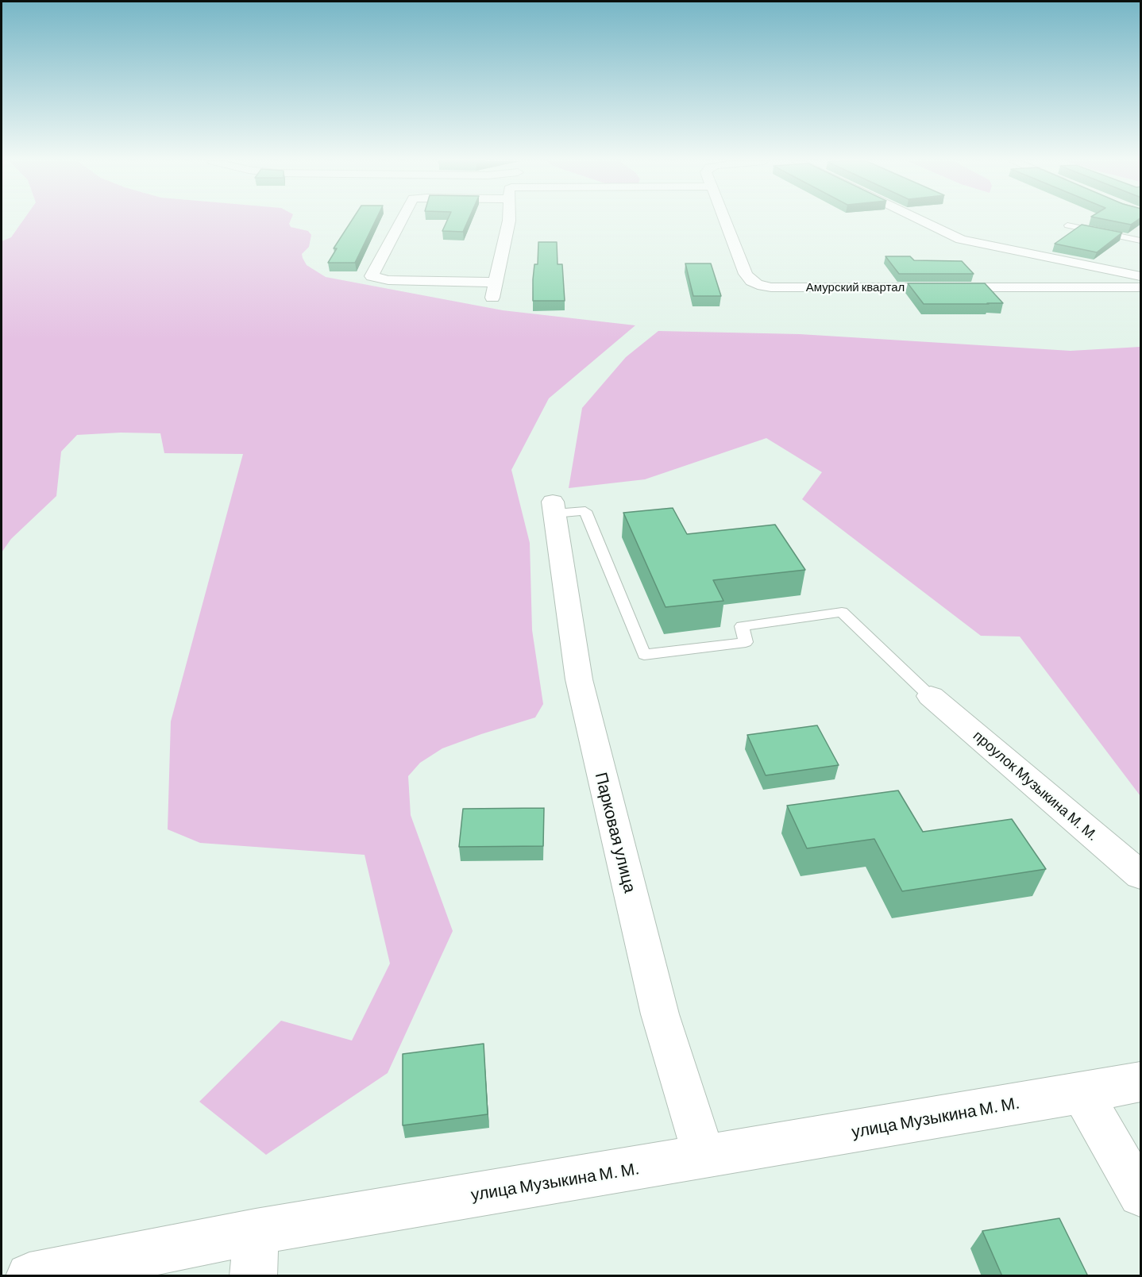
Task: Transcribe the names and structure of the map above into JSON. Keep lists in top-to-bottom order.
{
  "streets": {
    "street": [
      "Амурский квартал",
      "проулок Музыкина М. М.",
      "Парковая улица",
      "улица Музыкина М. М."
    ]
  },
  "crossings": [
    ["Парковая улица", "улица Музыкина М. М."]
  ]
}
